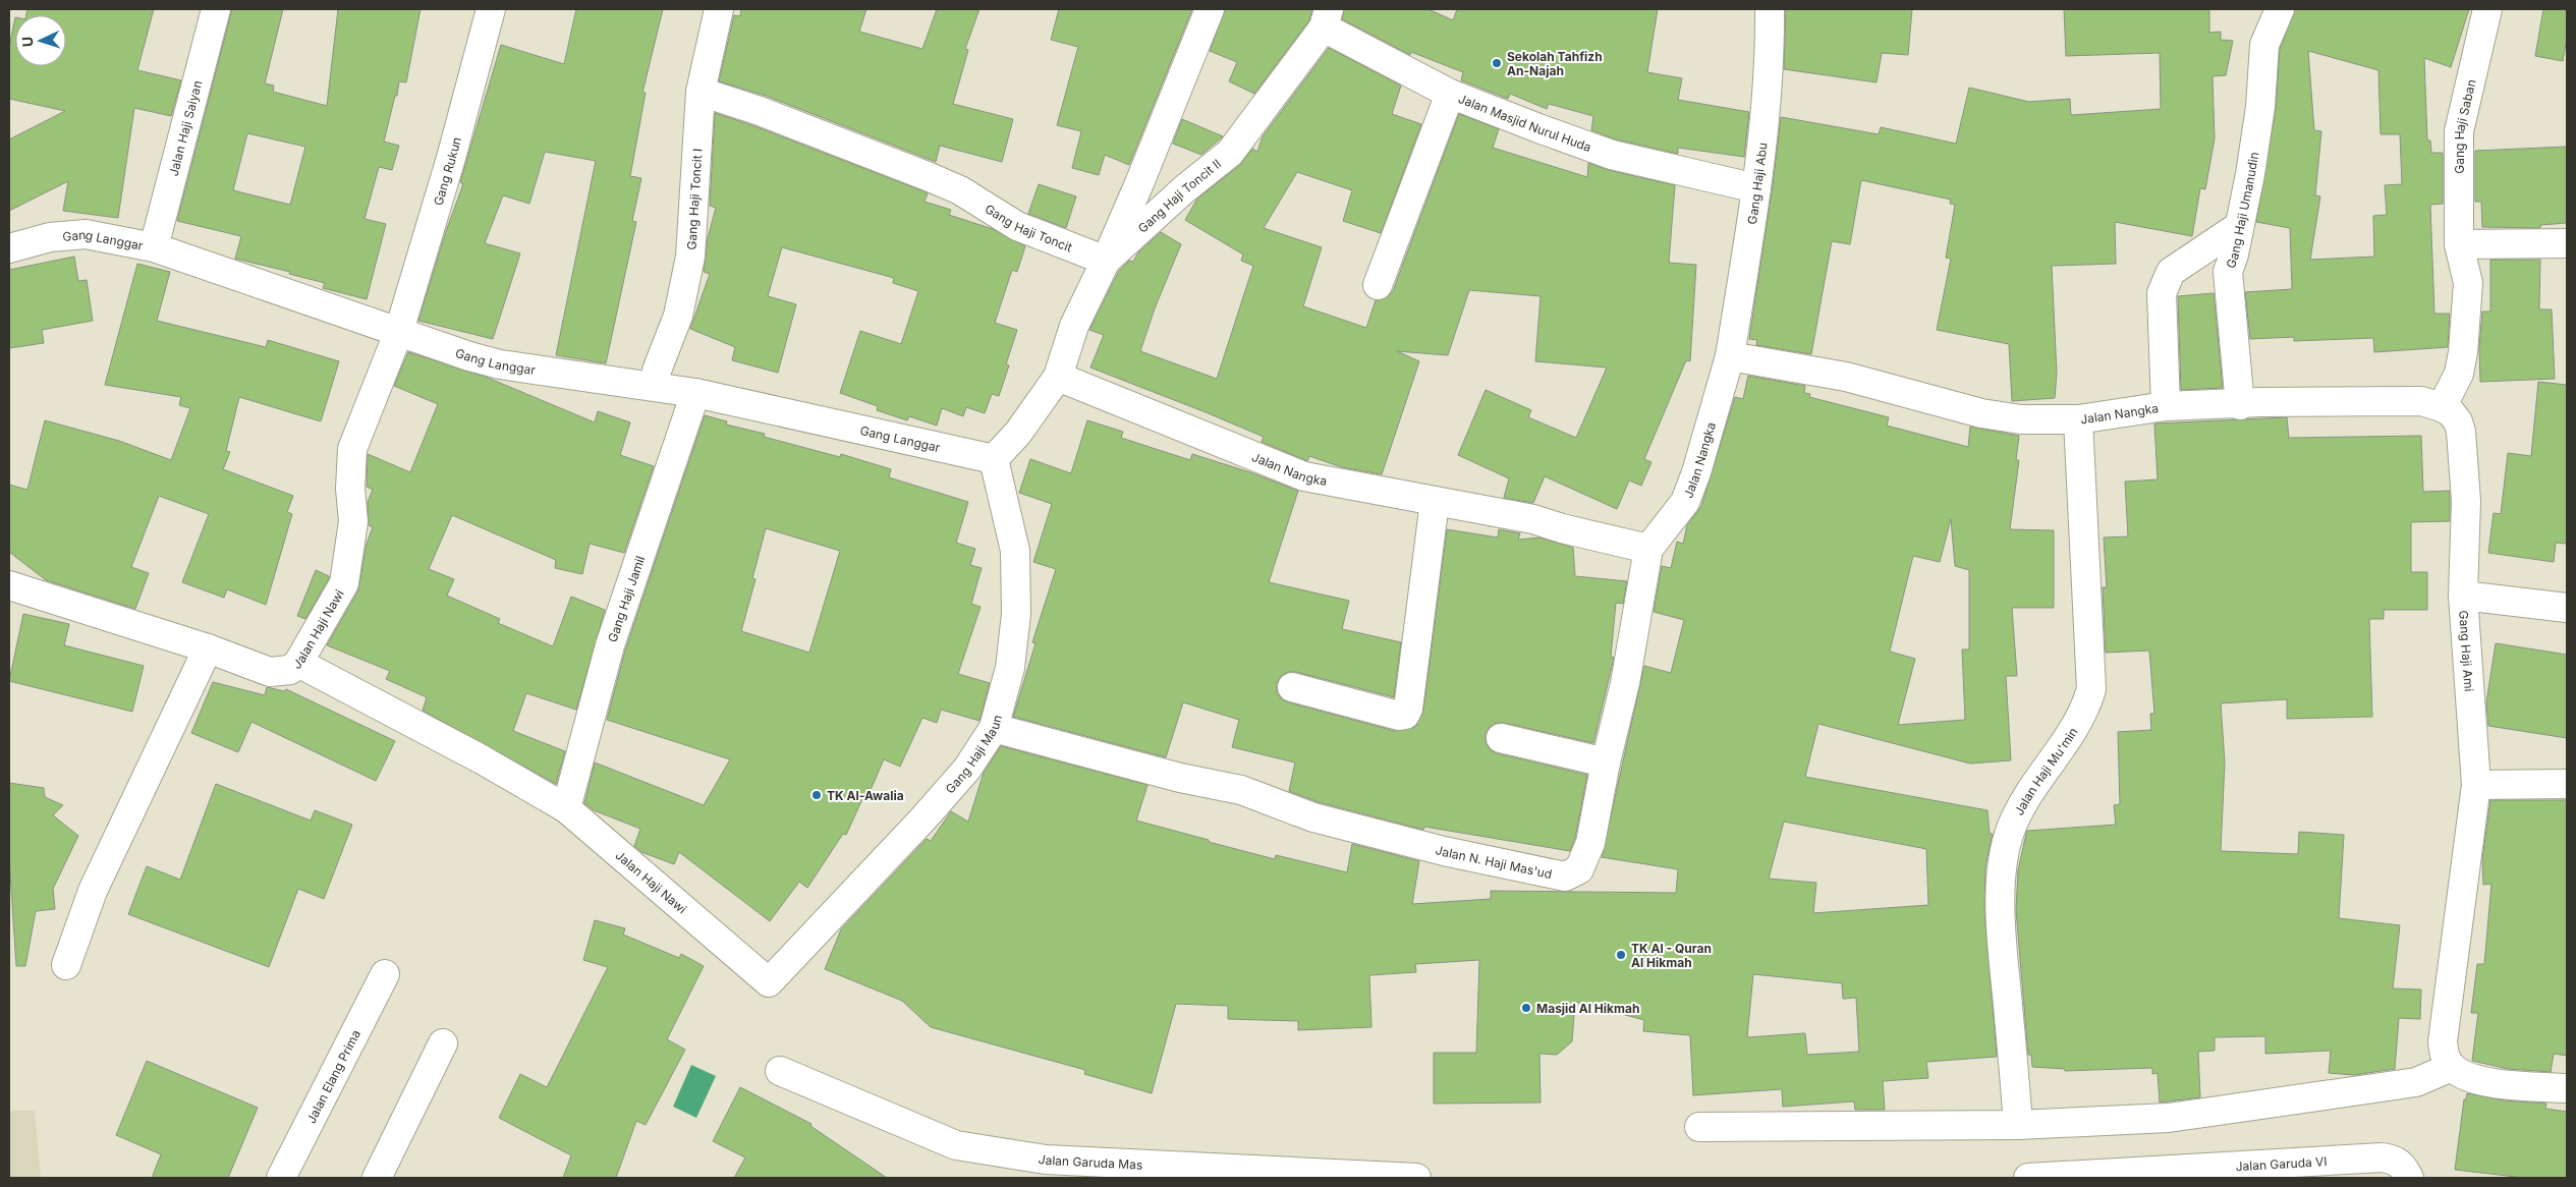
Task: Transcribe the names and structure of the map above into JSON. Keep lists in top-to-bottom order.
{
  "streets": {
    "street": [
      "Jalan Masjid Nurul Huda",
      "Gang Haji Saban",
      "Jalan Haji Saiyan",
      "Gang Rukun",
      "Gang Haji Abu",
      "Gang Haji Toncit II",
      "Gang Haji Toncit I",
      "Gang Haji Umanudin",
      "Gang Haji Toncit",
      "Gang Langgar",
      "Jalan Nangka",
      "Gang Haji Jamil",
      "Jalan Haji Nawi",
      "Gang Haji Ami",
      "Gang Haji Maun",
      "Jalan Haji Mu'min",
      "Jalan N. Haji Mas'ud",
      "Jalan Elang Prima",
      "Jalan Garuda Mas",
      "Jalan Garuda VI"
    ]
  },
  "crossings": [
    ["Jalan Masjid Nurul Huda", "Gang Haji Abu"],
    ["Jalan Masjid Nurul Huda", "Gang Haji Toncit II"],
    ["Jalan Haji Saiyan", "Gang Langgar"],
    ["Gang Rukun", "Gang Langgar"],
    ["Gang Rukun", "Jalan Haji Nawi"],
    ["Gang Haji Abu", "Jalan Nangka"],
    ["Gang Haji Toncit II", "Gang Haji Toncit"],
    ["Gang Haji Toncit II", "Jalan Nangka"],
    ["Gang Haji Toncit I", "Gang Haji Toncit"],
    ["Gang Haji Toncit I", "Gang Langgar"],
    ["Gang Haji Umanudin", "Jalan Nangka"],
    ["Gang Langgar", "Gang Haji Jamil"],
    ["Gang Langgar", "Jalan Haji Nawi"],
    ["Gang Langgar", "Gang Haji Maun"],
    ["Jalan Nangka", "Gang Haji Ami"],
    ["Jalan Nangka", "Jalan Haji Mu'min"],
    ["Jalan Nangka", "Jalan N. Haji Mas'ud"],
    ["Gang Haji Jamil", "Jalan Haji Nawi"],
    ["Jalan Haji Nawi", "Gang Haji Maun"],
    ["Gang Haji Maun", "Jalan N. Haji Mas'ud"]
  ],
  "places": [
    "Sekolah Tahfizh An-Najah",
    "TK Al-Awalia",
    "TK Al - Quran Al Hikmah",
    "Masjid Al Hikmah"
  ],
  "north": "left"
}
